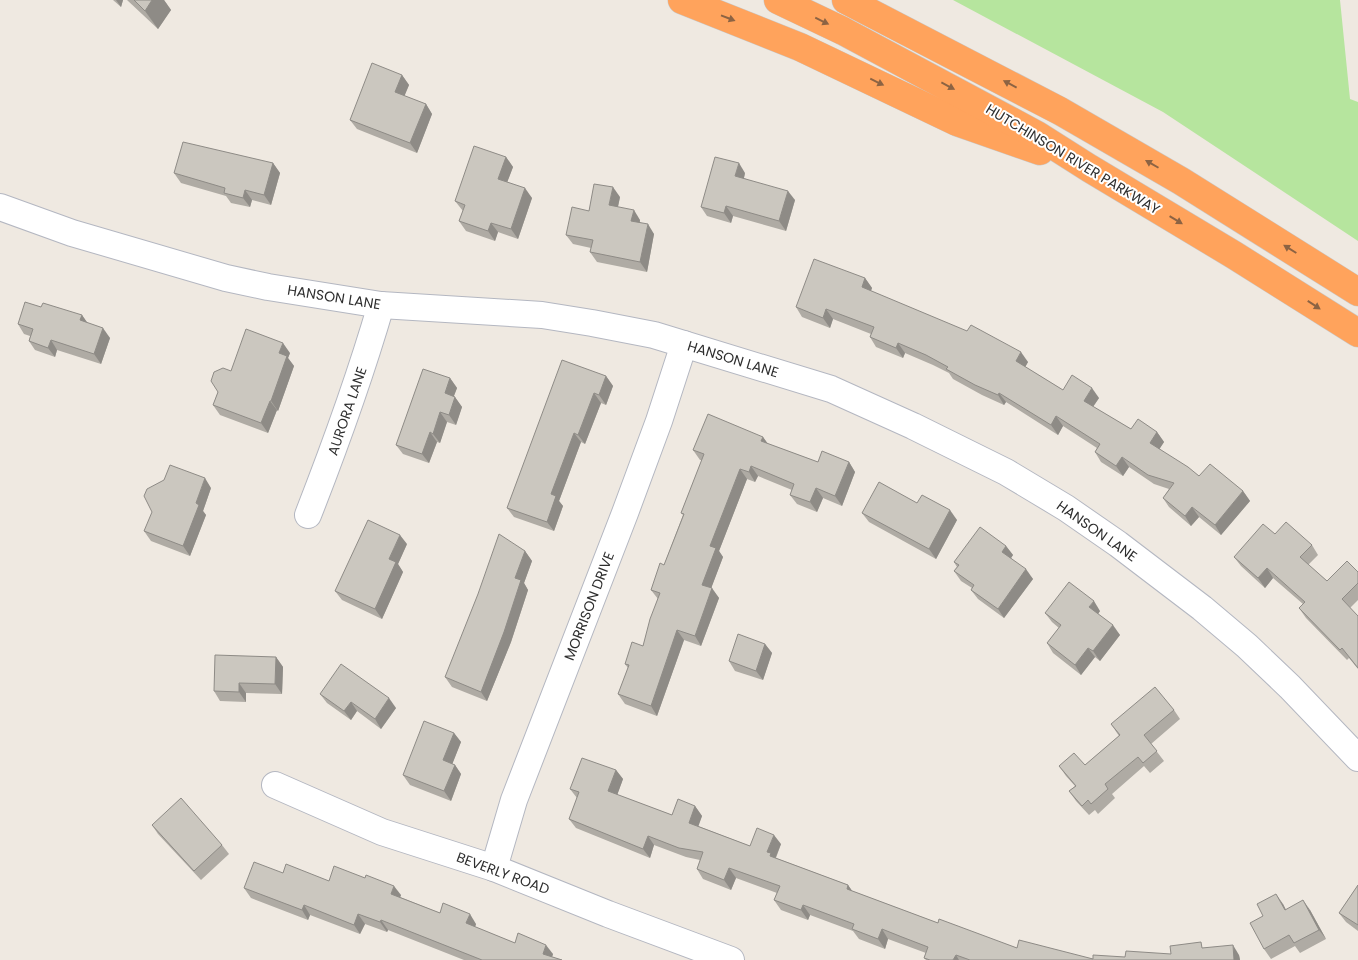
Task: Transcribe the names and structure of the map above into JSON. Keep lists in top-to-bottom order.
{
  "streets": {
    "highway": ["HUTCHINSON RIVER PARKWAY"],
    "street": [
      "HANSON LANE",
      "AURORA LANE",
      "MORRISON DRIVE",
      "BEVERLY ROAD"
    ]
  },
  "crossings": [
    ["HANSON LANE", "AURORA LANE"],
    ["HANSON LANE", "MORRISON DRIVE"],
    ["MORRISON DRIVE", "BEVERLY ROAD"]
  ]
}
